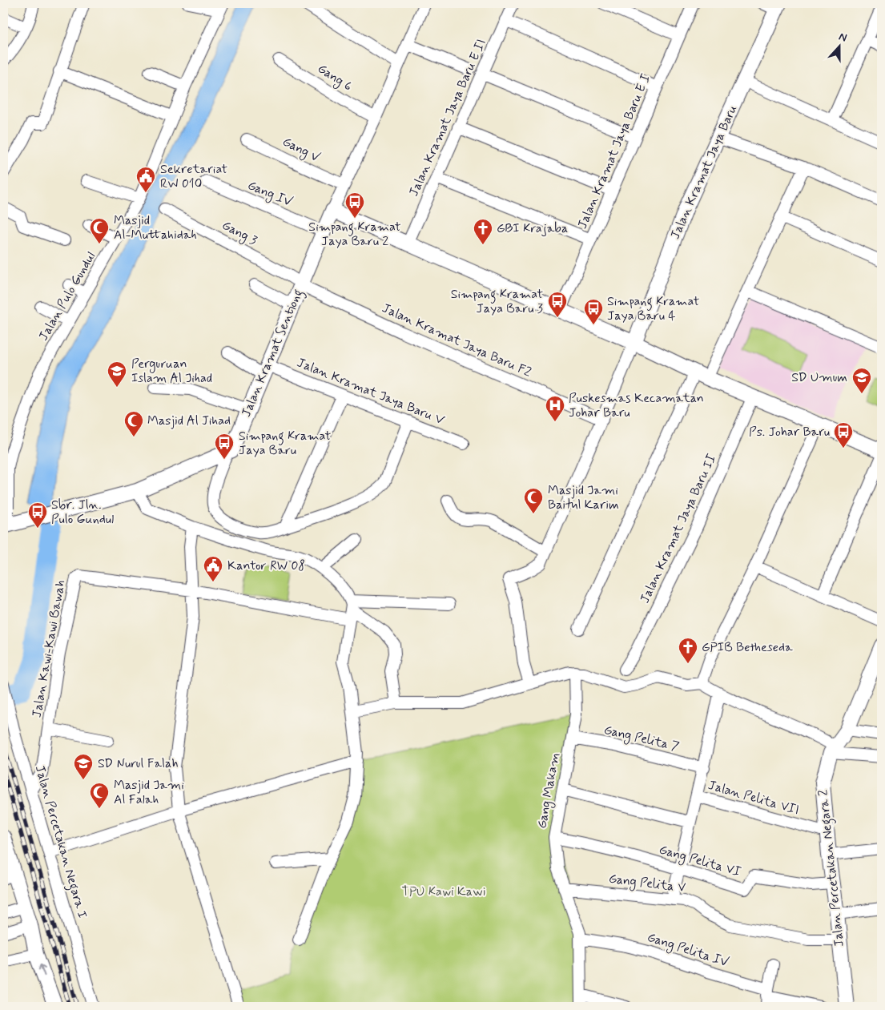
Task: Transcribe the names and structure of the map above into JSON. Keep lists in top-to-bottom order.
{
  "streets": {
    "street": [
      "Gang 6",
      "Jalan Kramat Jaya Baru E II",
      "Gang V",
      "Jalan Kramat Jaya Baru E I",
      "Jalan Kramat Jaya Baru",
      "Gang IV",
      "Gang 3",
      "Jalan Pulo Gundul",
      "Jalan Kramat Jaya Baru F2",
      "Jalan Kramat Sentiong",
      "Jalan Kramat Jaya Baru V",
      "Jalan Kramat Jaya Baru II",
      "Jalan Kawi-Kawi Bawah",
      "Gang Pelita 7",
      "Gang Makam",
      "Jalan Pelita VII",
      "Jalan Percetakan Negara I",
      "Gang Pelita VI",
      "Jalan Percetakan Negara 2",
      "Gang Pelita V",
      "Gang Pelita IV"
    ]
  },
  "crossings": [
    ["Gang IV", "Jalan Kramat Sentiong"],
    ["Gang 3", "Jalan Kramat Jaya Baru F2"],
    ["Gang 3", "Jalan Kramat Sentiong"],
    ["Jalan Kramat Jaya Baru F2", "Jalan Kramat Sentiong"],
    ["Jalan Kramat Sentiong", "Jalan Kramat Jaya Baru V"],
    ["Jalan Kawi-Kawi Bawah", "Jalan Percetakan Negara I"],
    ["Gang Pelita 7", "Gang Makam"],
    ["Gang Makam", "Gang Pelita VI"],
    ["Gang Makam", "Gang Pelita V"],
    ["Gang Makam", "Gang Pelita IV"],
    ["Jalan Pelita VII", "Jalan Percetakan Negara 2"],
    ["Gang Pelita VI", "Jalan Percetakan Negara 2"],
    ["Jalan Percetakan Negara 2", "Gang Pelita V"]
  ],
  "parks": ["TPU Kawi Kawi"],
  "places": {
    "public building": ["Sekretariat RW 010", "Kantor RW 08"],
    "bus stop": [
      "Simpang Kramat Jaya Baru 2",
      "Simpang Kramat Jaya Baru 3",
      "Simpang Kramat Jaya Baru 4",
      "Ps. Johar Baru",
      "Simpang Kramat Jaya Baru",
      "Sbr. Jln. Pulo Gundul"
    ],
    "mosque": [
      "Masjid Al-Muttahidah",
      "Masjid Al Jihad",
      "Masjid Jami Baitul Karim",
      "Masjid Jami Al Falah"
    ],
    "church": ["GBI Krajaba", "GPIB Betheseda"],
    "school or university": ["Perguruan Islam Al Jihad", "SD Umum", "SD Nurul Falah"],
    "hospital": ["Puskesmas Kecamatan Johar Baru"]
  },
  "north": "top"
}
